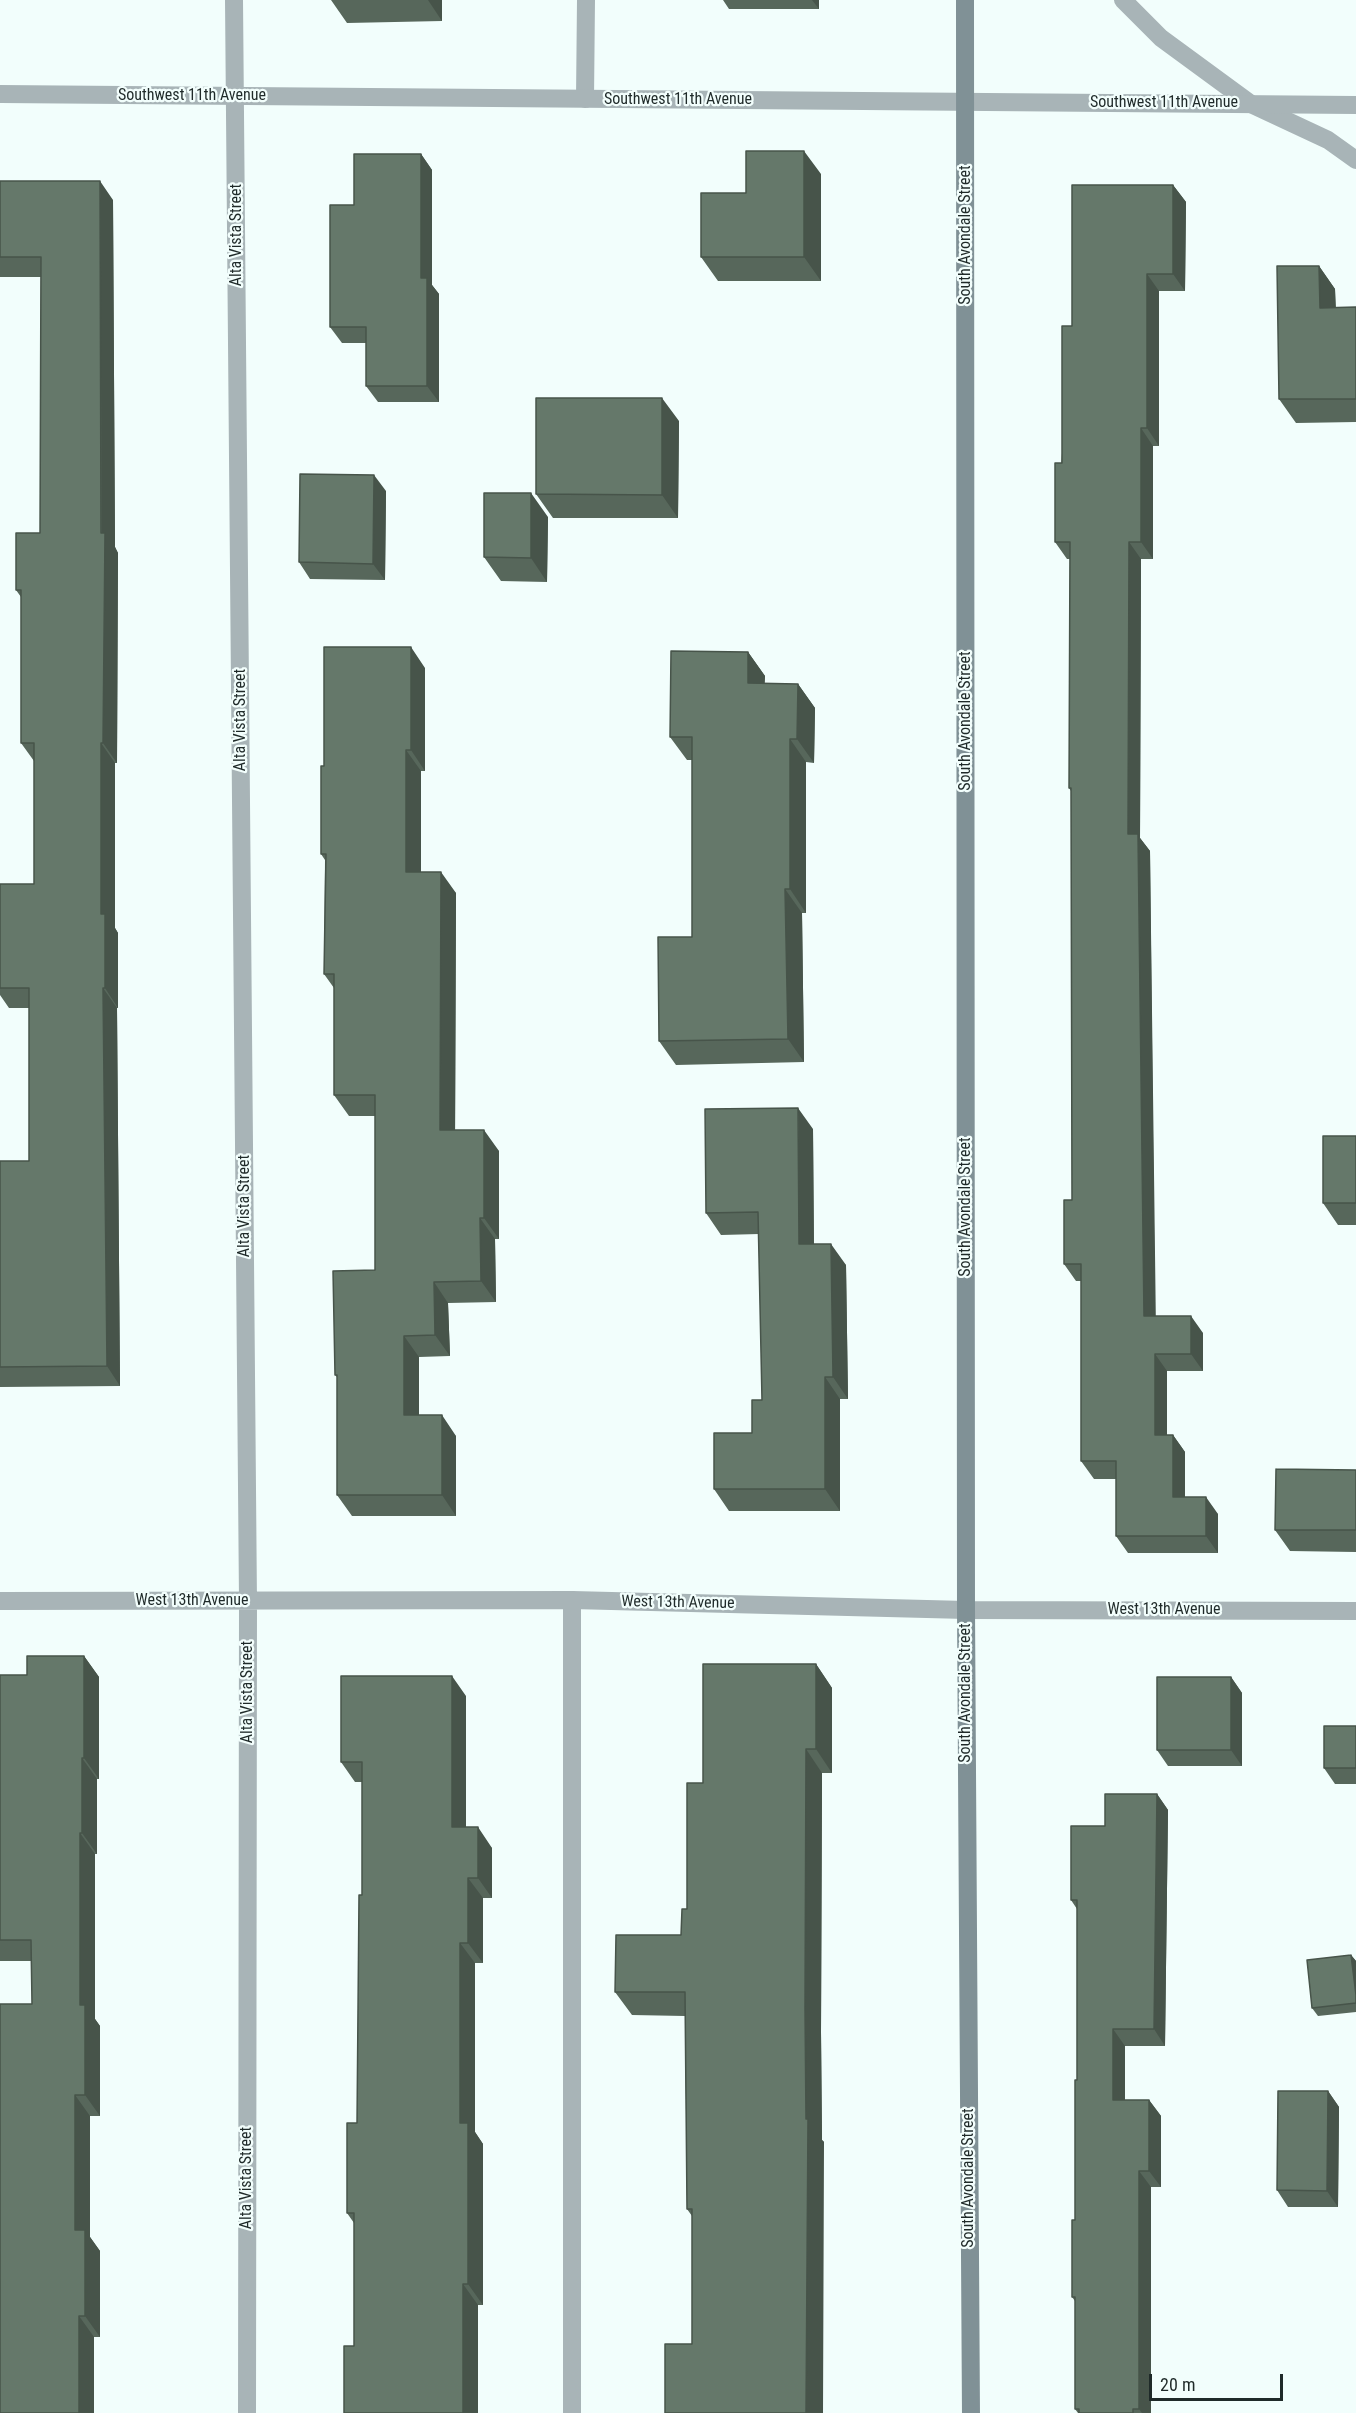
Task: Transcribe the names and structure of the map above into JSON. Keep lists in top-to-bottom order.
{
  "streets": {
    "main road": ["South Avondale Street"],
    "street": ["Southwest 11th Avenue", "Alta Vista Street", "West 13th Avenue"]
  },
  "crossings": [
    ["Southwest 11th Avenue", "Alta Vista Street"],
    ["Southwest 11th Avenue", "South Avondale Street"],
    ["Alta Vista Street", "West 13th Avenue"],
    ["South Avondale Street", "West 13th Avenue"]
  ],
  "scale_bar": "20 m"
}
